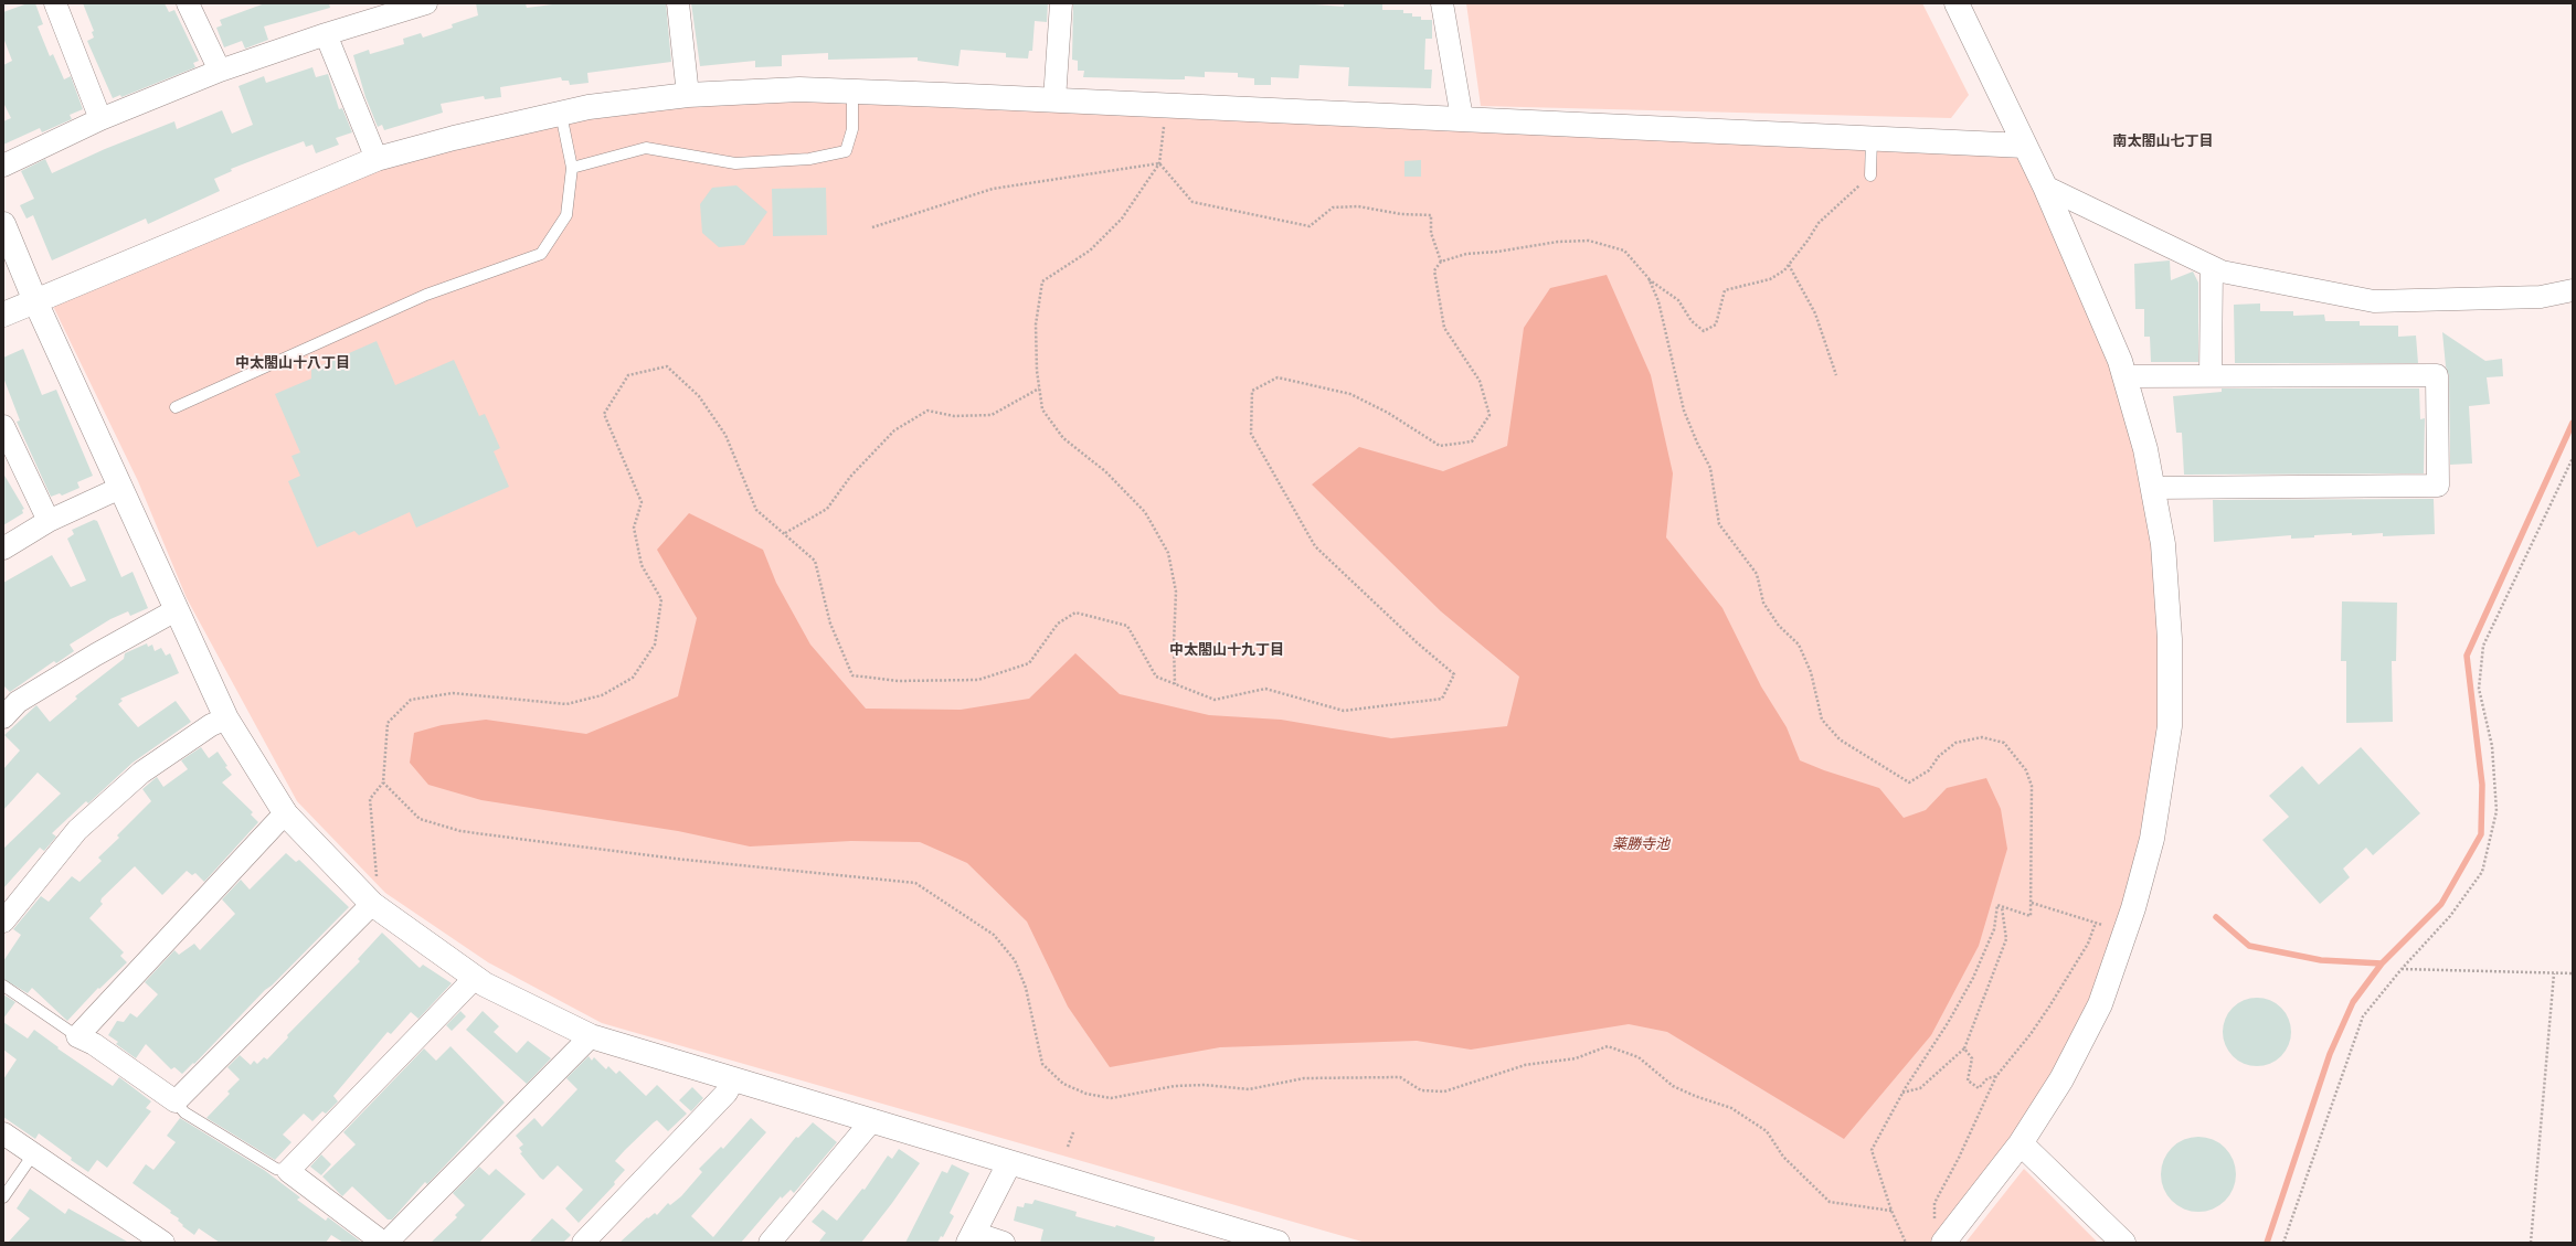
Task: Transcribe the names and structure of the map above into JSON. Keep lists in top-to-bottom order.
{
  "districts": ["南太閤山七丁目", "中太閤山十八丁目", "中太閤山十九丁目"],
  "water": ["薬勝寺池"]
}
